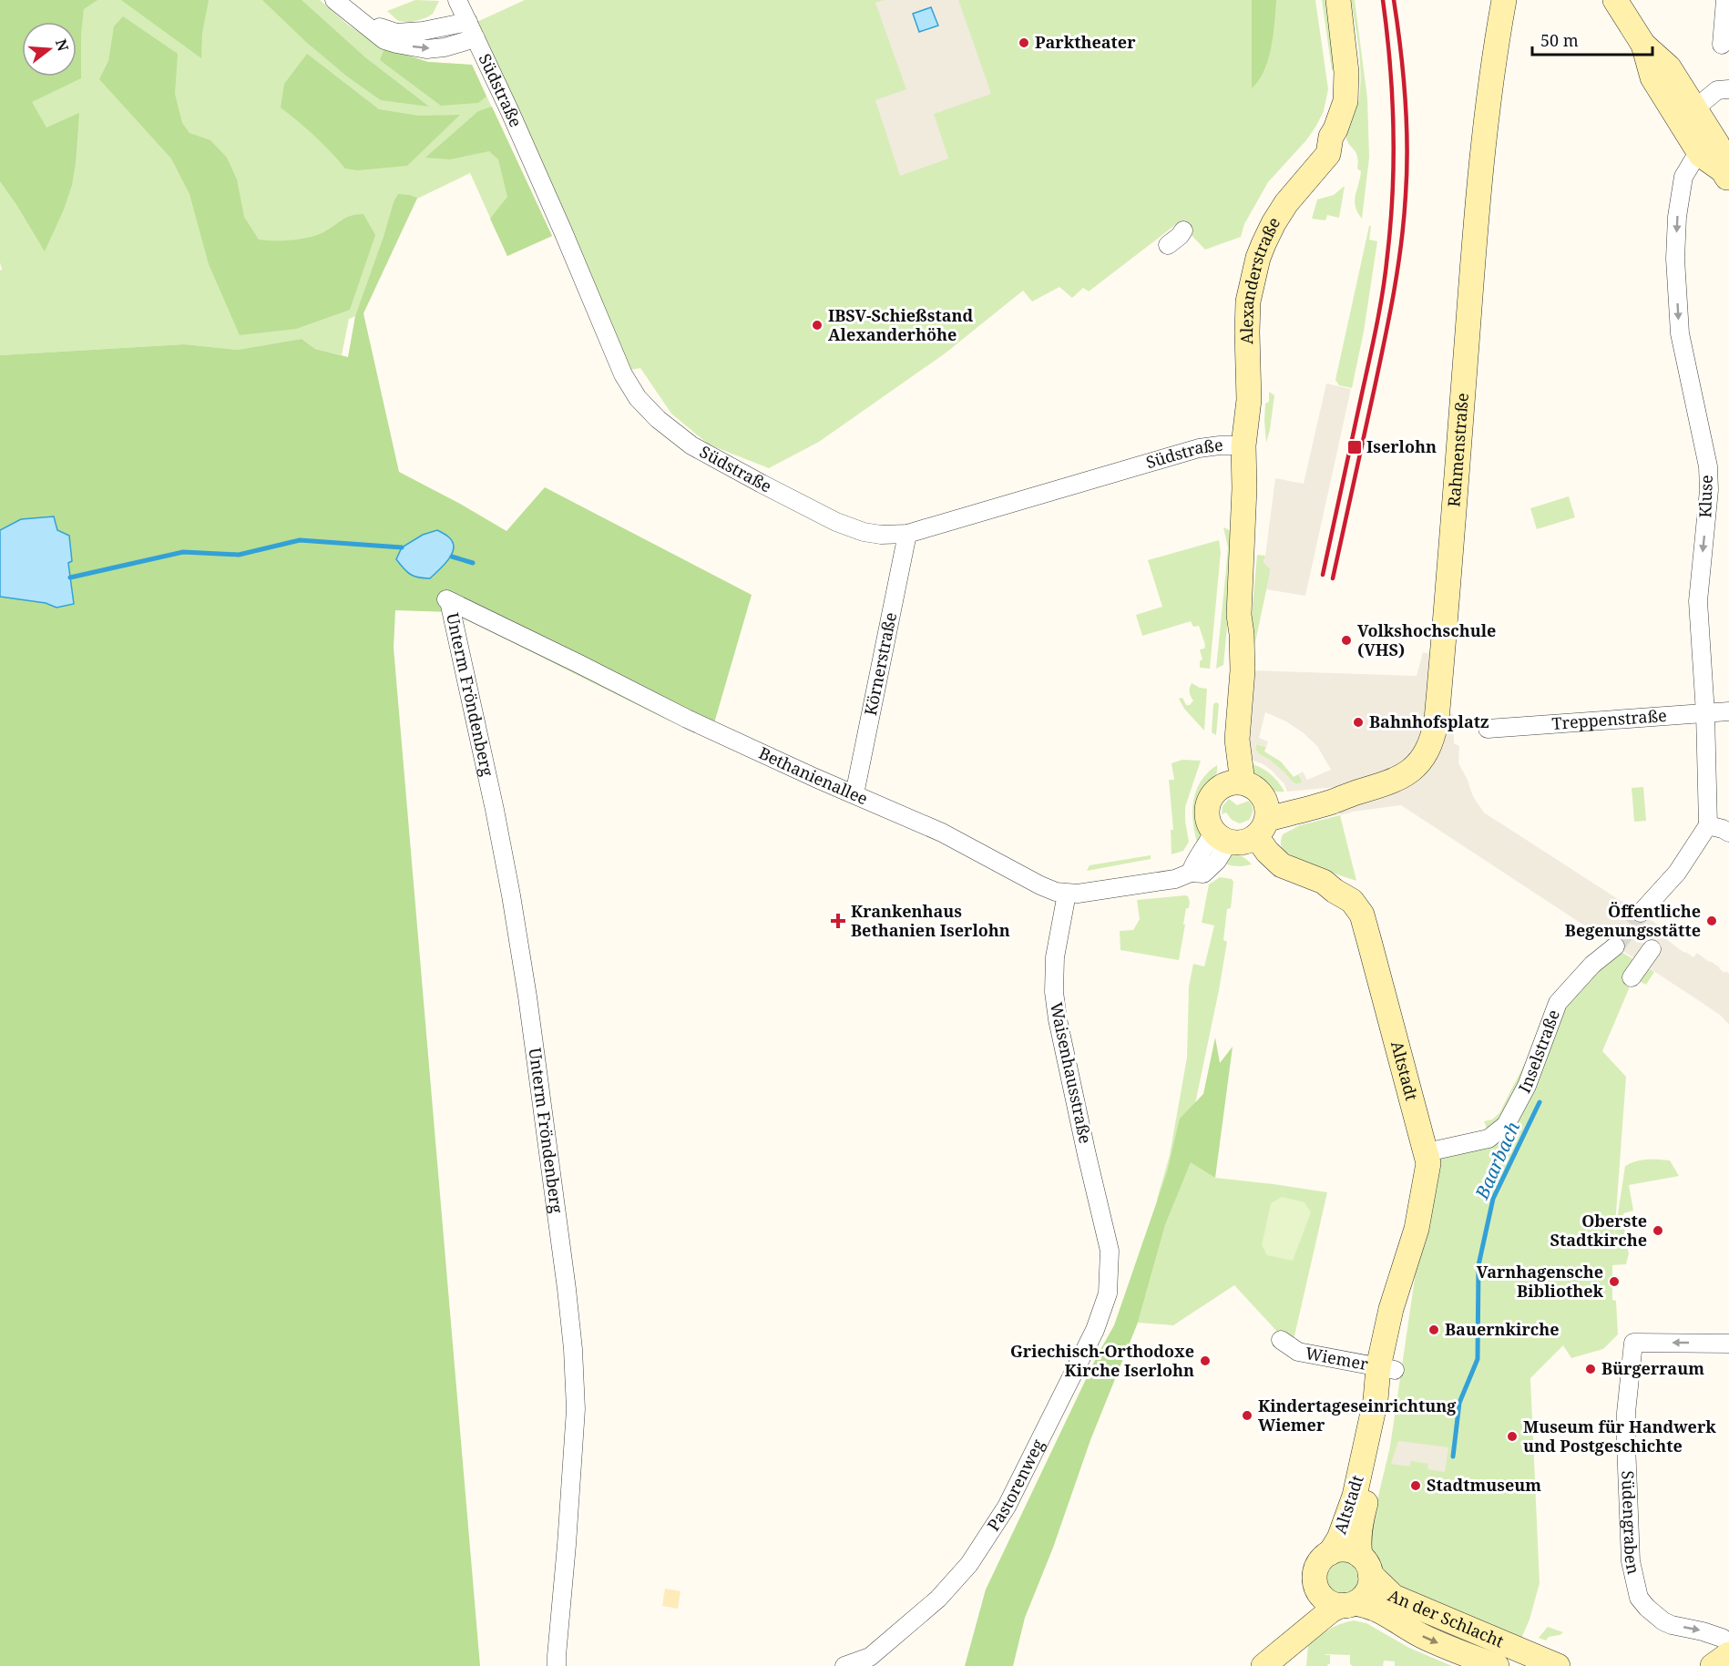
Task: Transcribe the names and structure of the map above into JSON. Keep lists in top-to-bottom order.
{
  "streets": {
    "main road": [
      "Alexanderstraße",
      "Rahmenstraße",
      "Altstadt",
      "An der Schlacht"
    ],
    "street": [
      "Südstraße",
      "Kluse",
      "Körnerstraße",
      "Unterm Fröndenberg",
      "Treppenstraße",
      "Bethanienallee",
      "Inselstraße",
      "Waisenhausstraße",
      "Wiemer",
      "Pastorenweg",
      "Südengraben"
    ]
  },
  "crossings": [
    ["Südstraße", "Alexanderstraße"],
    ["Südstraße", "Körnerstraße"],
    ["Rahmenstraße", "Bethanienallee"],
    ["Rahmenstraße", "Altstadt"],
    ["Kluse", "Treppenstraße"],
    ["Körnerstraße", "Bethanienallee"],
    ["Unterm Fröndenberg", "Bethanienallee"],
    ["Bethanienallee", "Altstadt"],
    ["Bethanienallee", "Waisenhausstraße"],
    ["Inselstraße", "Altstadt"],
    ["Altstadt", "Wiemer"],
    ["Altstadt", "An der Schlacht"],
    ["Waisenhausstraße", "Pastorenweg"]
  ],
  "one_way": ["Kluse"],
  "water": ["Baarbach"],
  "places": {
    "other": [
      "Parktheater",
      "IBSV-Schießstand Alexanderhöhe",
      "Volkshochschule (VHS)",
      "Bahnhofsplatz",
      "Öffentliche Begenungsstätte",
      "Oberste Stadtkirche",
      "Varnhagensche Bibliothek",
      "Bauernkirche",
      "Griechisch-Orthodoxe Kirche Iserlohn",
      "Bürgerraum",
      "Kindertageseinrichtung Wiemer",
      "Museum für Handwerk und Postgeschichte",
      "Stadtmuseum"
    ],
    "transit": ["Iserlohn"],
    "health": ["Krankenhaus Bethanien Iserlohn"]
  },
  "scale_bar": "50 m",
  "north": "right"
}
